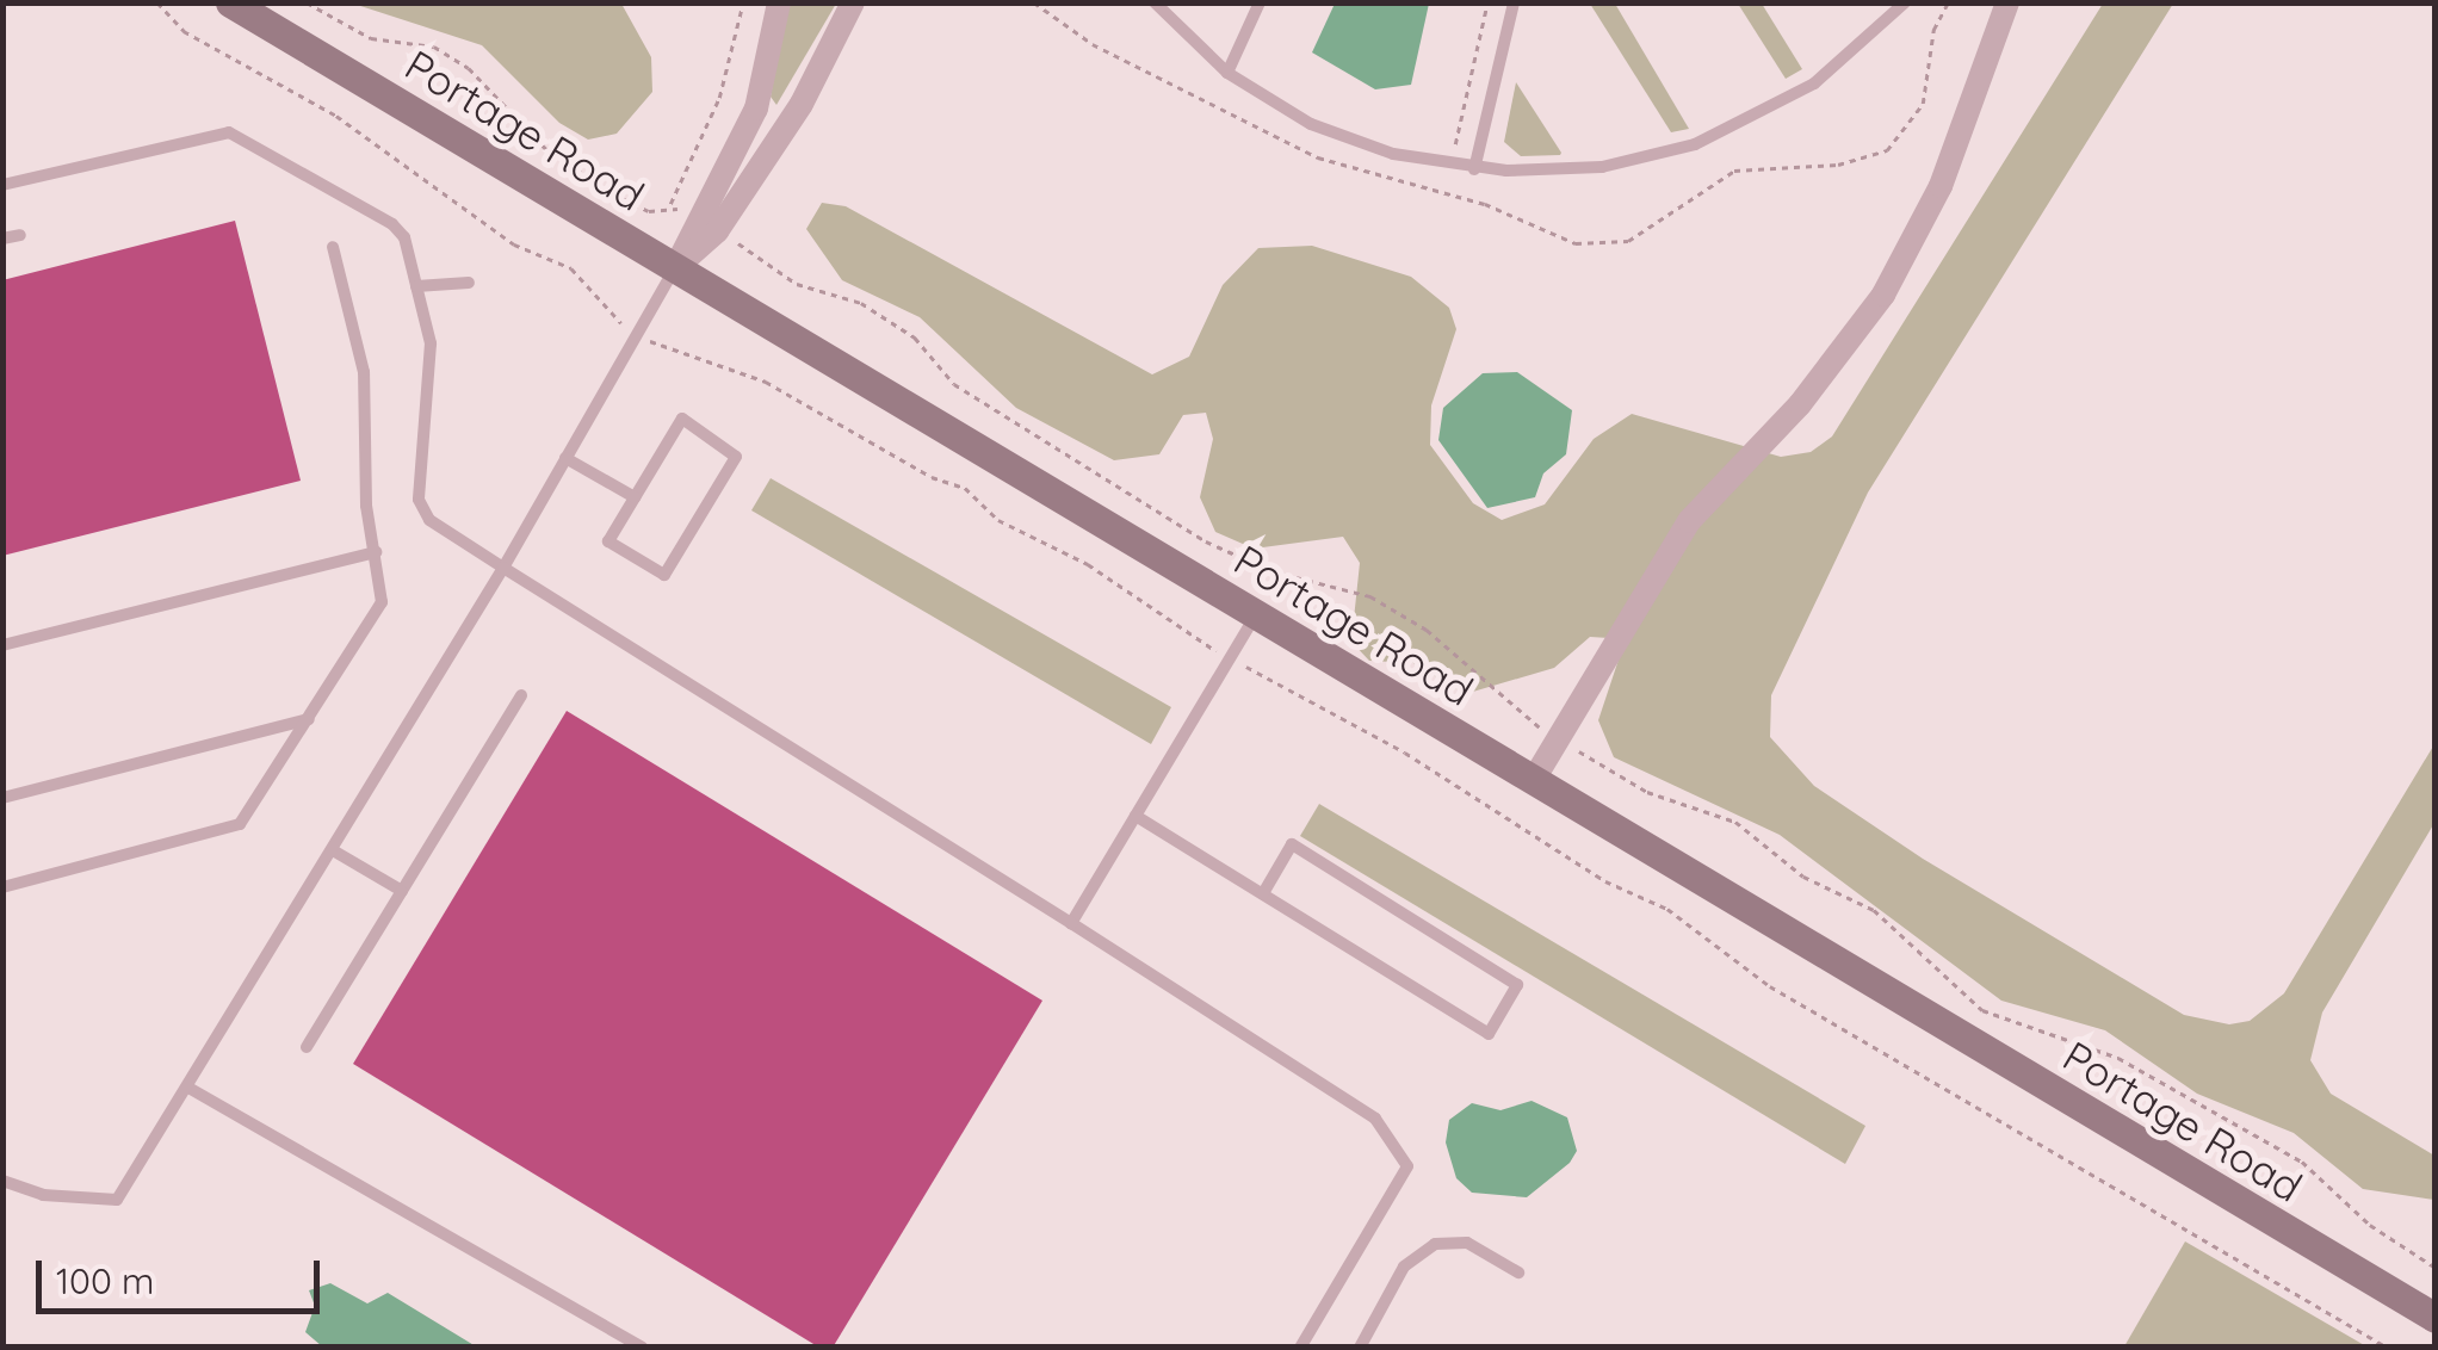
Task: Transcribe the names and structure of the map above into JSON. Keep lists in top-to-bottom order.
{
  "streets": {
    "main road": ["Portage Road"]
  },
  "scale_bar": "100 m"
}
